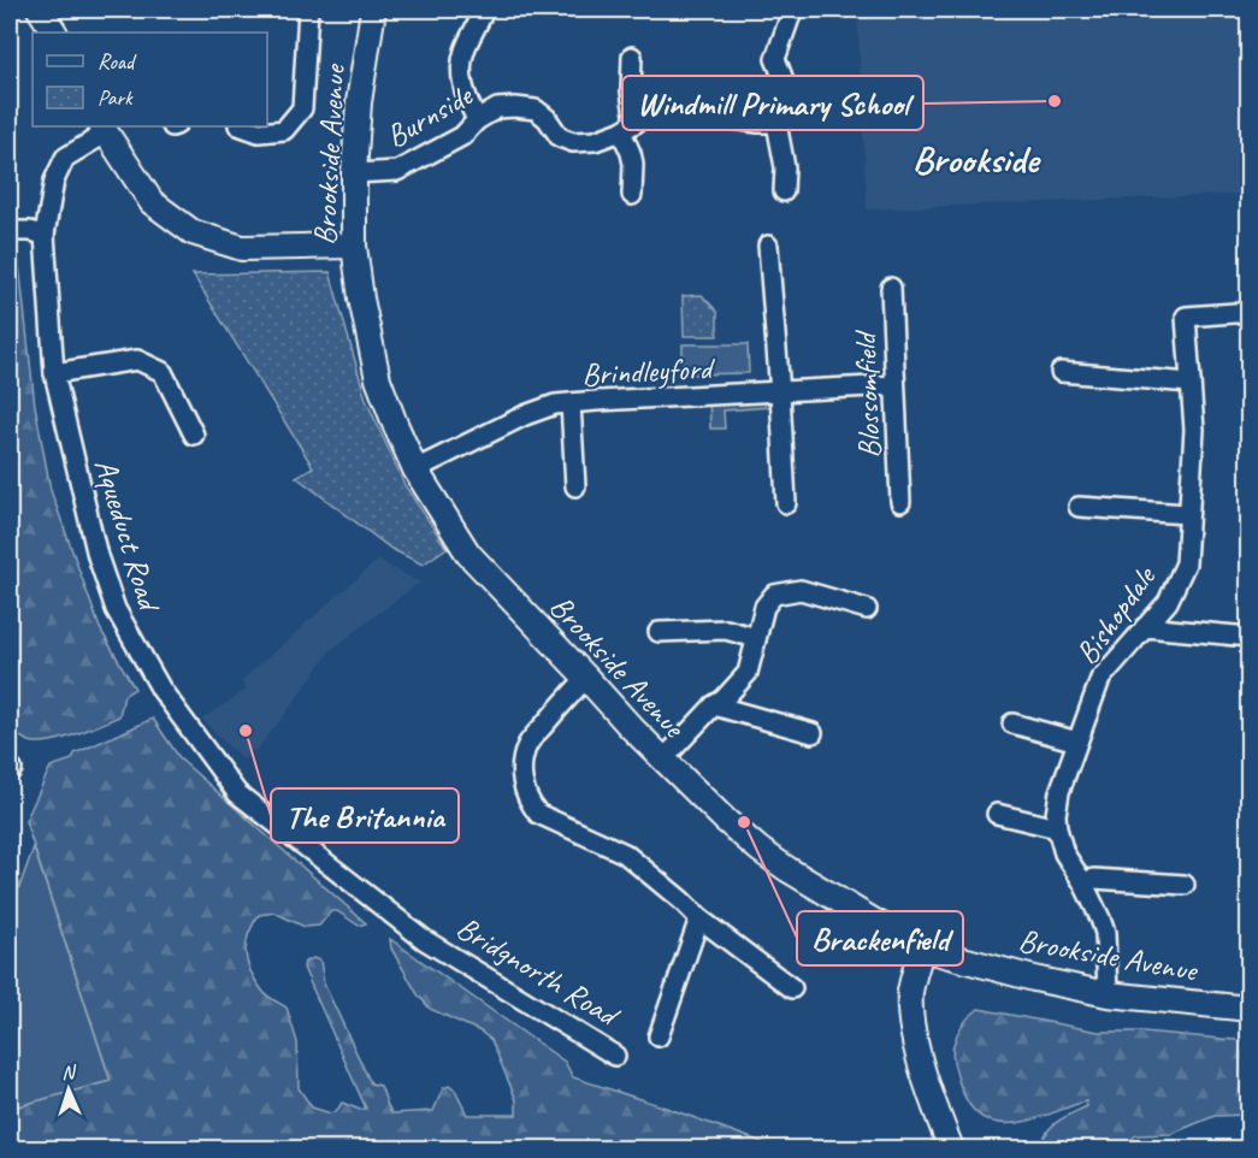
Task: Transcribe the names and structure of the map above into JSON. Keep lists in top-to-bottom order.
{
  "streets": {
    "street": [
      "Burnside",
      "Brookside Avenue",
      "Brindleyford",
      "Blossomfield",
      "Aqueduct Road",
      "Bishopdale",
      "Bridgnorth Road"
    ]
  },
  "crossings": [
    ["Burnside", "Brookside Avenue"],
    ["Brookside Avenue", "Brindleyford"],
    ["Brookside Avenue", "Bishopdale"],
    ["Brindleyford", "Blossomfield"],
    ["Aqueduct Road", "Bridgnorth Road"]
  ],
  "districts": ["Brookside"],
  "places": ["Windmill Primary School", "The Britannia", "Brackenfield"],
  "legend": ["Road", "Park"],
  "north": "top"
}
